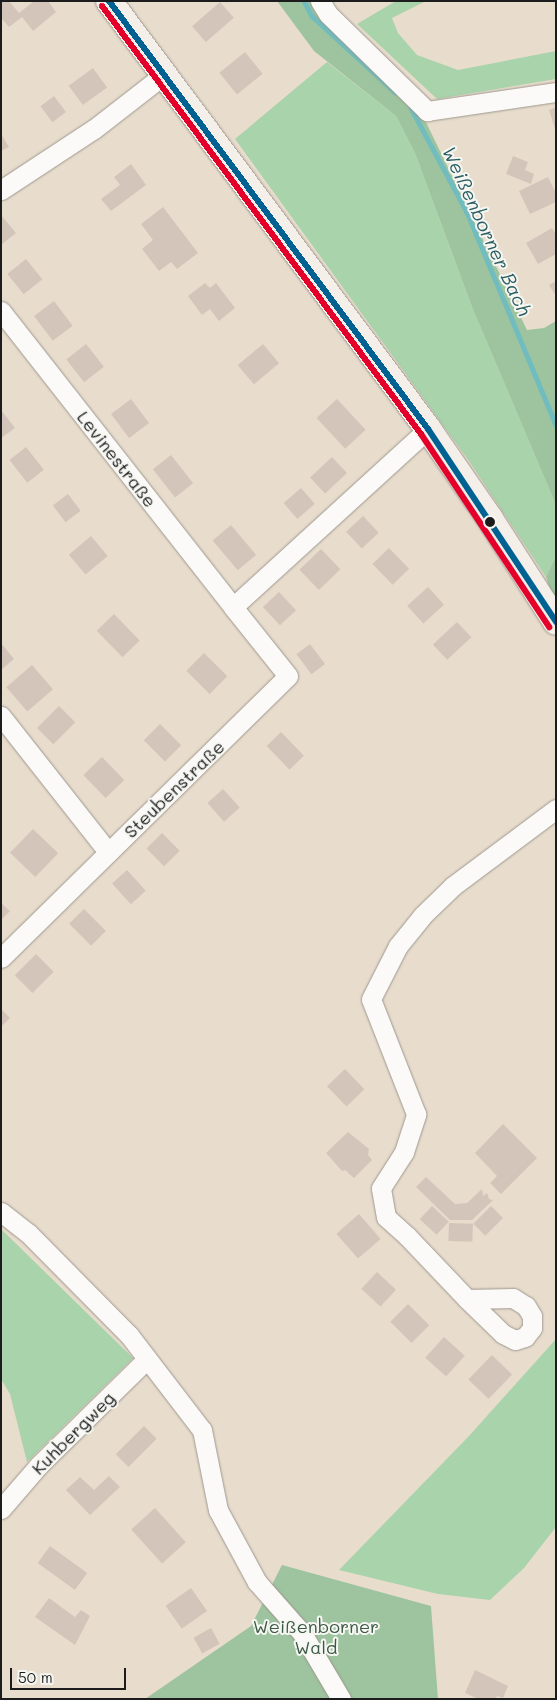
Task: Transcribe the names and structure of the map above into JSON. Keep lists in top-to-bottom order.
{
  "streets": {
    "street": ["Levinestraße", "Steubenstraße", "Kuhbergweg"]
  },
  "crossings": [
    ["Levinestraße", "Steubenstraße"]
  ],
  "water": ["Weißenborner Bach"],
  "parks": ["Weißenborner Wald"],
  "scale_bar": "50 m"
}
